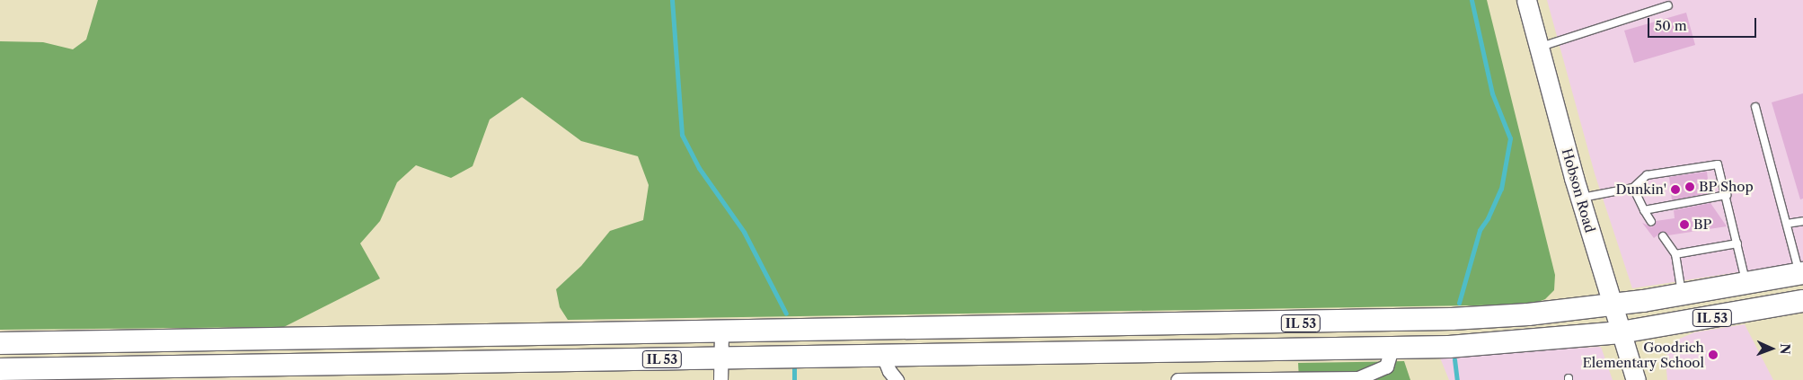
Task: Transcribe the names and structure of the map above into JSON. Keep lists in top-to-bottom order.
{
  "streets": {
    "main road": ["Hobson Road", "IL 53"]
  },
  "crossings": [
    ["Hobson Road", "IL 53"]
  ],
  "places": [
    "BP Shop",
    "Dunkin'",
    "BP",
    "Goodrich Elementary School"
  ],
  "scale_bar": "50 m",
  "north": "right"
}
